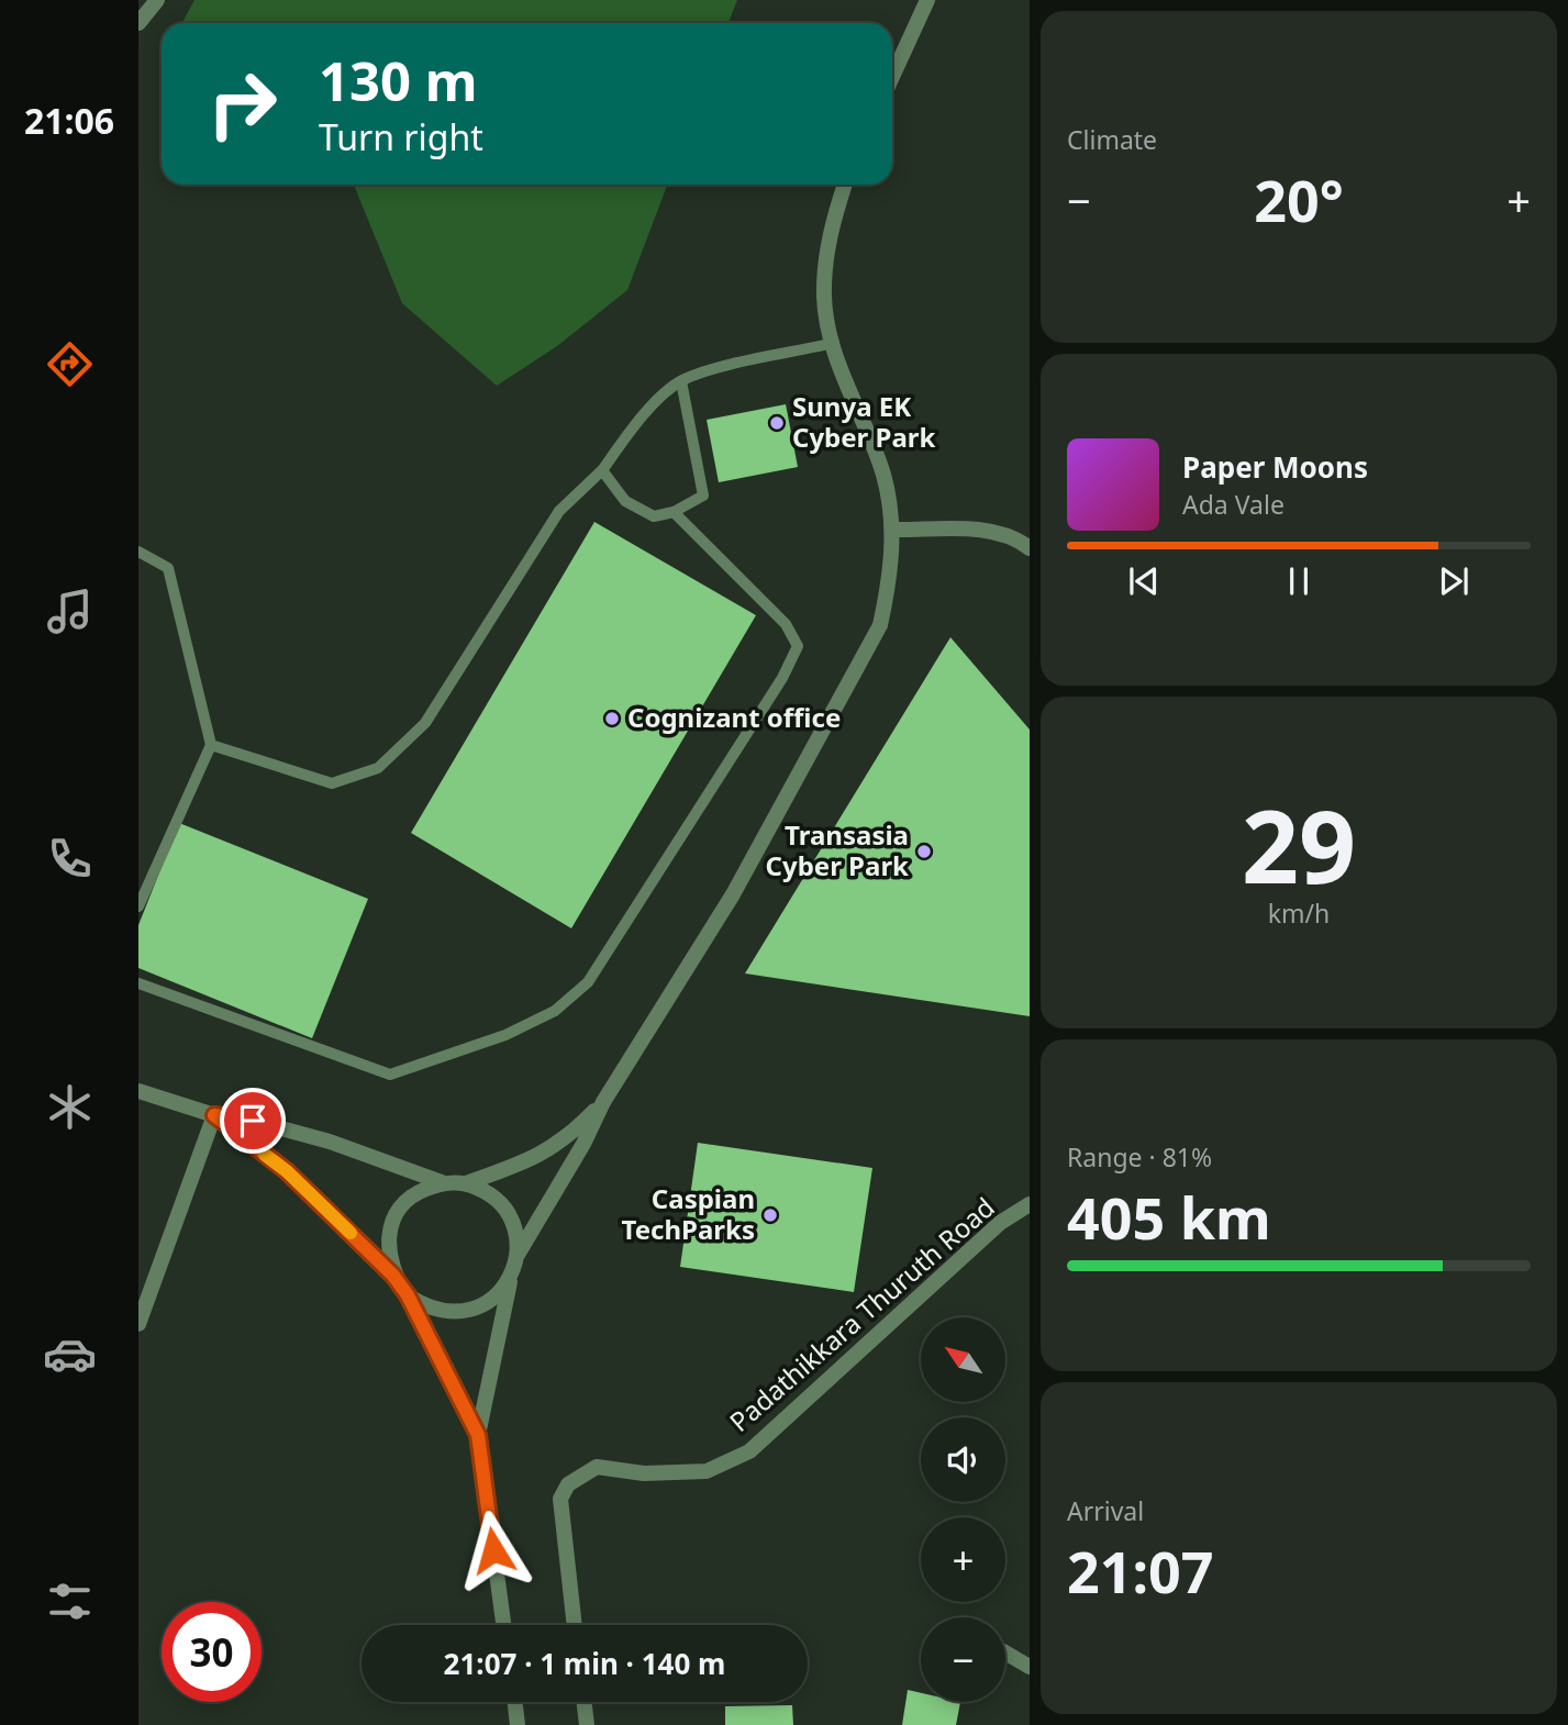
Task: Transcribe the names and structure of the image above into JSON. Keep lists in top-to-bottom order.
{
  "streets": {
    "street": ["Padathikkara Thuruth Road"]
  },
  "places": [
    "Sunya EK Cyber Park",
    "Cognizant office",
    "Transasia Cyber Park",
    "Caspian TechParks"
  ],
  "north": "top left",
  "page": {
    "tabs": "21:06",
    "tile": [
      "Climate",
      ["29", "km/h"],
      ["Range · 81%", "405 km"],
      ["Arrival", "21:07"]
    ],
    "turn": ["130 m", "Turn right"],
    "heat": ["−", "20°", "+"],
    "song": ["Paper Moons", "Ada Vale"],
    "map_buttons": ["+", "−"],
    "limit": "30",
    "trip": "21:07 · 1 min · 140 m"
  }
}
